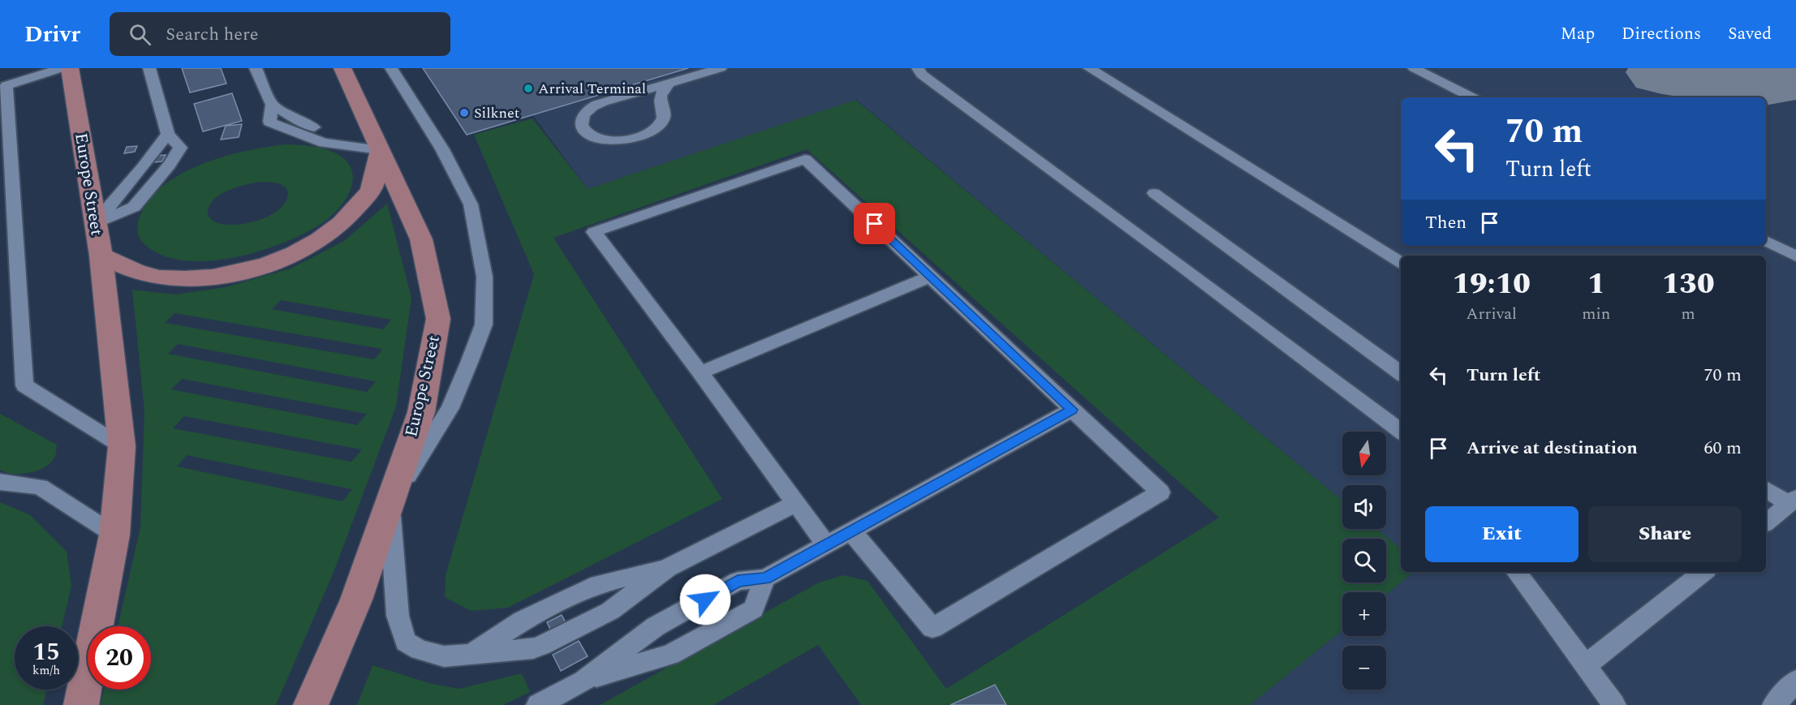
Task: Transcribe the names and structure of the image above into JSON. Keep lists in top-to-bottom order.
{
  "streets": {
    "main road": ["Europe Street"]
  },
  "places": ["Arrival Terminal", "Silknet"],
  "north": "bottom",
  "page": {
    "header": "Drivr",
    "search": "Search here",
    "nav": ["Map", "Directions", "Saved"],
    "turn": ["70 m", "Turn left"],
    "then": "Then",
    "eta": [
      "19:10",
      "Arrival",
      "1",
      "min",
      "130",
      "m"
    ],
    "list": [
      {
        "name": "Turn left",
        "value": "70 m"
      },
      {
        "name": "Arrive at destination",
        "value": "60 m"
      }
    ],
    "map_buttons": ["+", "−"],
    "buttons": ["Exit", "Share"],
    "speed": "15 km/h",
    "limit": "20"
  }
}
